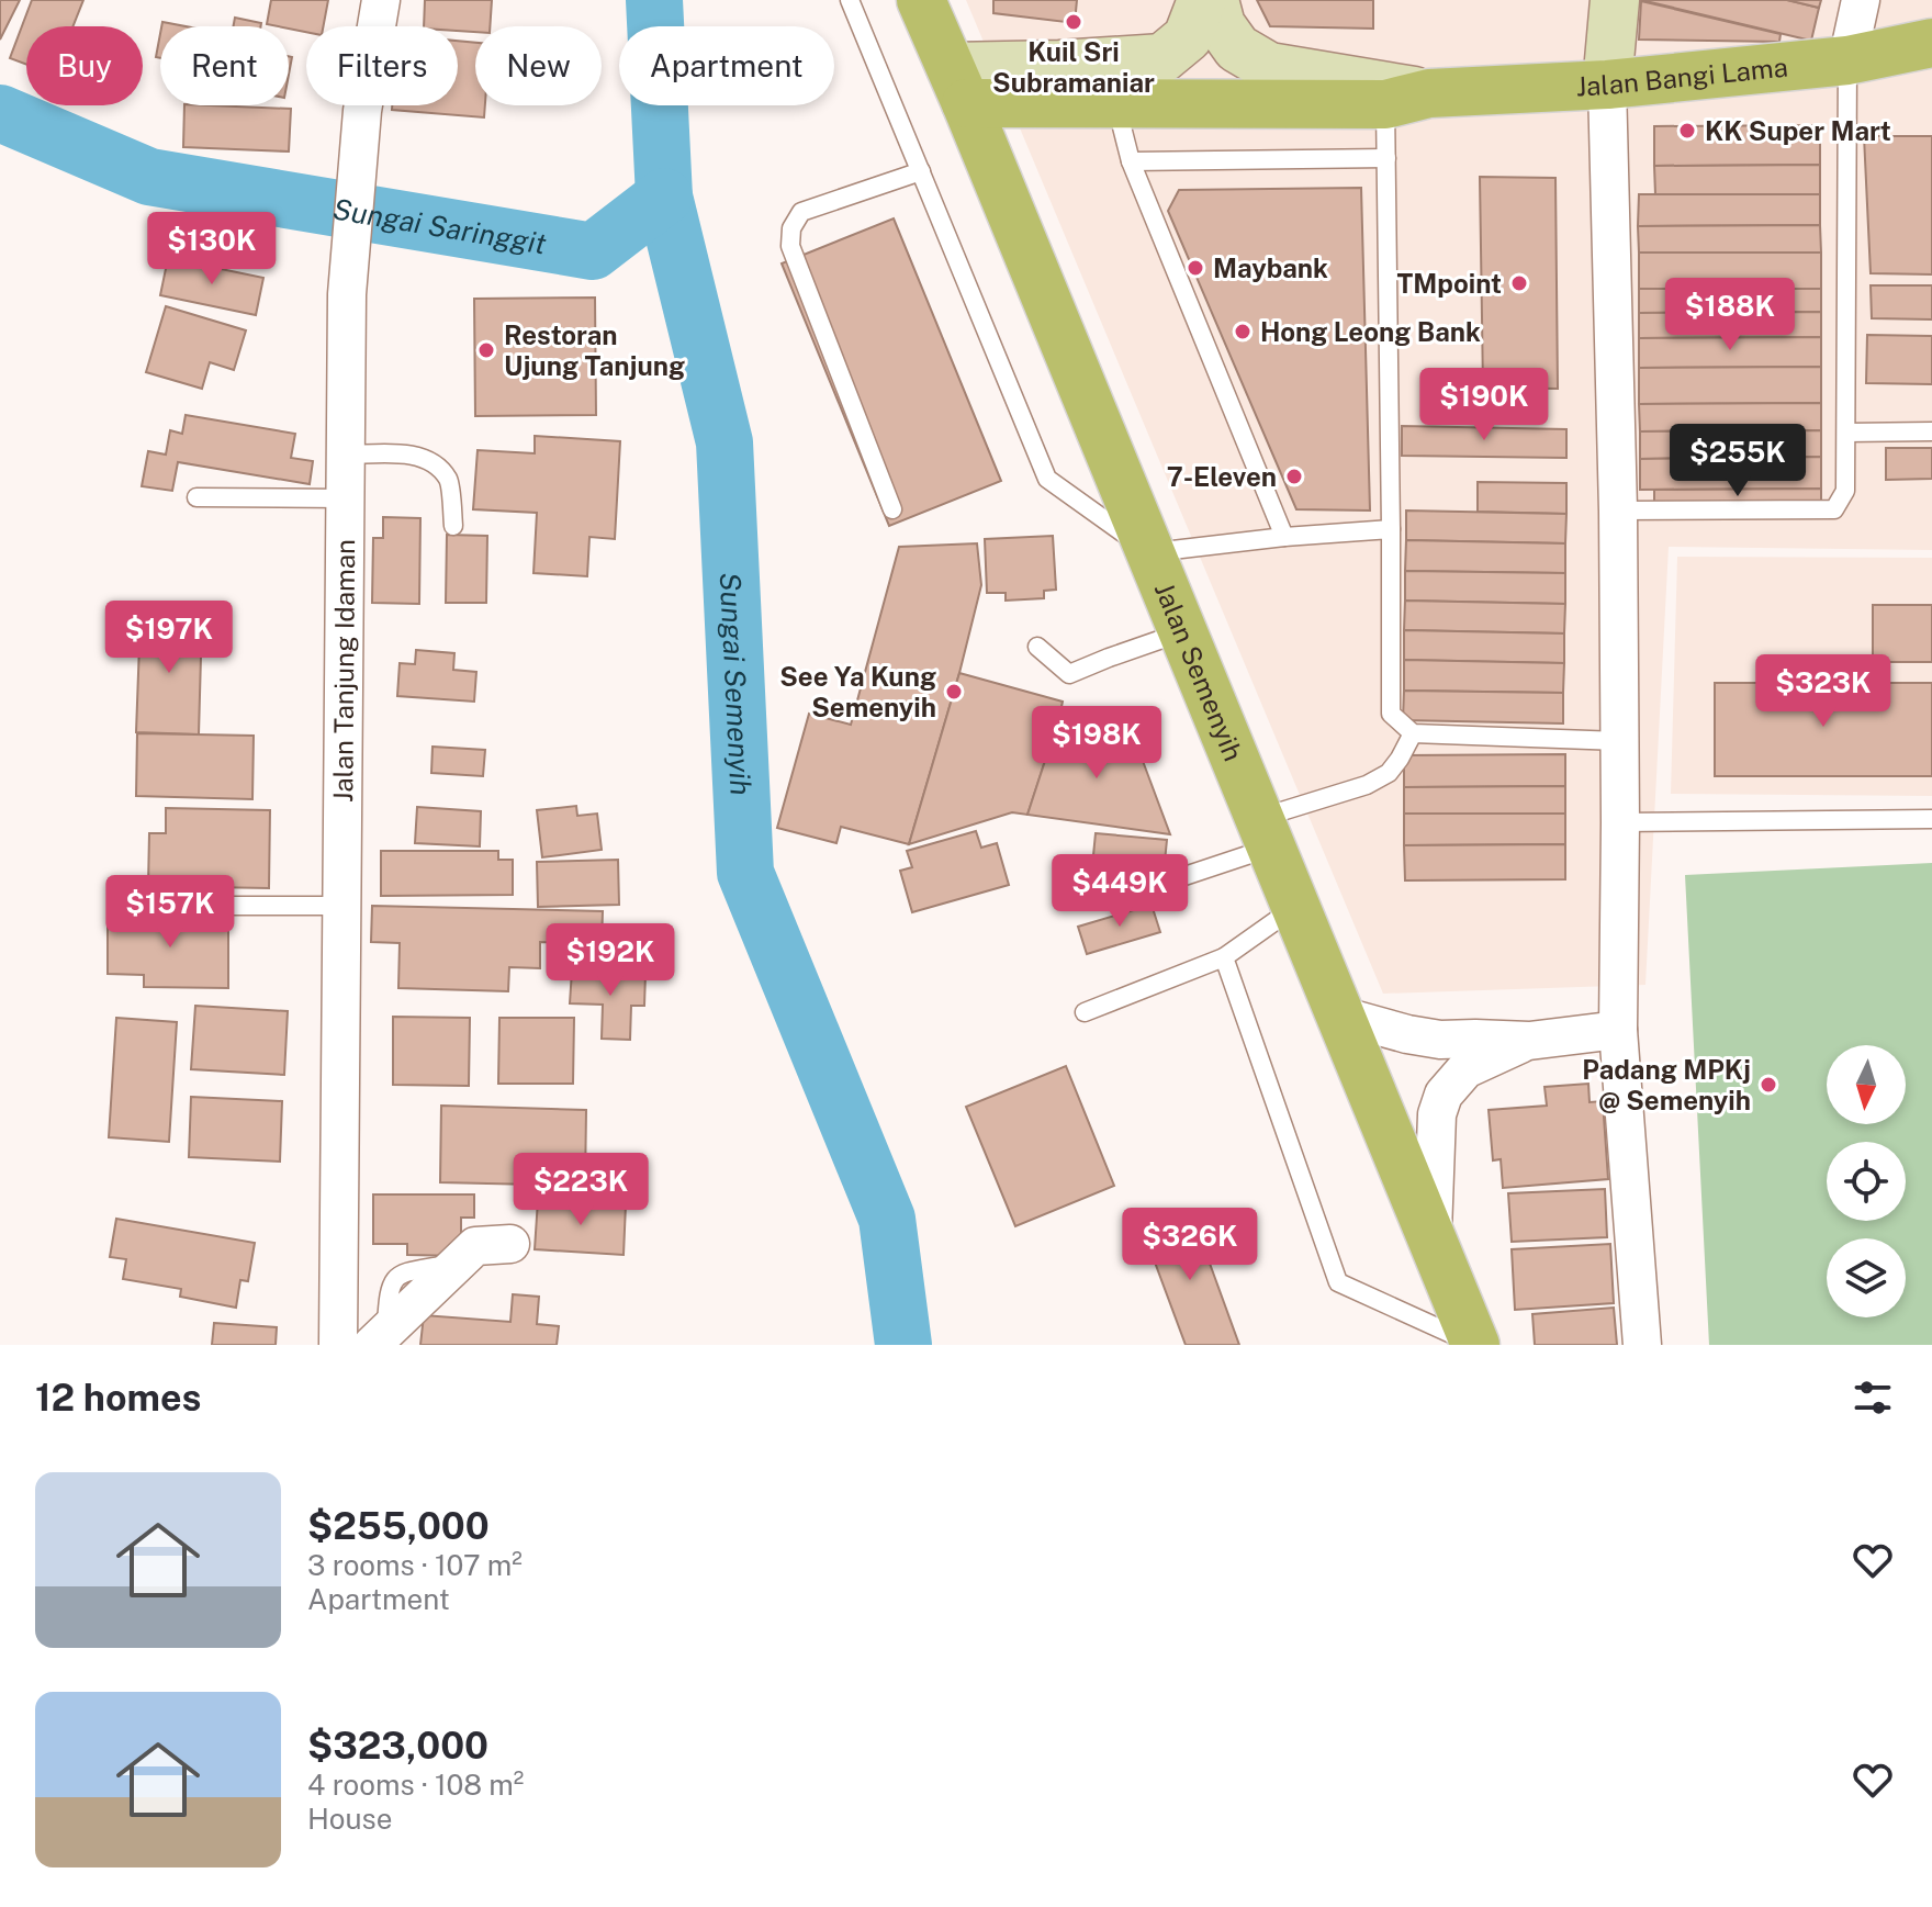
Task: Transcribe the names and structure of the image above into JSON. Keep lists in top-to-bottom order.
{
  "streets": {
    "main road": ["Jalan Bangi Lama", "Jalan Semenyih"],
    "street": ["Jalan Tanjung Idaman"]
  },
  "crossings": [
    ["Jalan Bangi Lama", "Jalan Semenyih"]
  ],
  "water": ["Sungai Saringgit", "Sungai Semenyih"],
  "places": [
    "Kuil Sri Subramaniar",
    "KK Super Mart",
    "Maybank",
    "TMpoint",
    "Hong Leong Bank",
    "Restoran Ujung Tanjung",
    "7-Eleven",
    "See Ya Kung Semenyih",
    "Padang MPKj @ Semenyih"
  ],
  "north": "bottom",
  "page": {
    "chip": [
      "Buy",
      "Rent",
      "Filters",
      "New",
      "Apartment"
    ],
    "price": [
      "$130K",
      "$188K",
      "$190K",
      "$255K",
      "$197K",
      "$323K",
      "$198K",
      "$449K",
      "$157K",
      "$192K",
      "$223K",
      "$326K"
    ],
    "heading": "12 homes",
    "list": [
      {
        "name": "$255,000",
        "note": "3 rooms · 107 m² · Apartment"
      },
      {
        "name": "$323,000",
        "note": "4 rooms · 108 m² · House"
      }
    ]
  }
}
